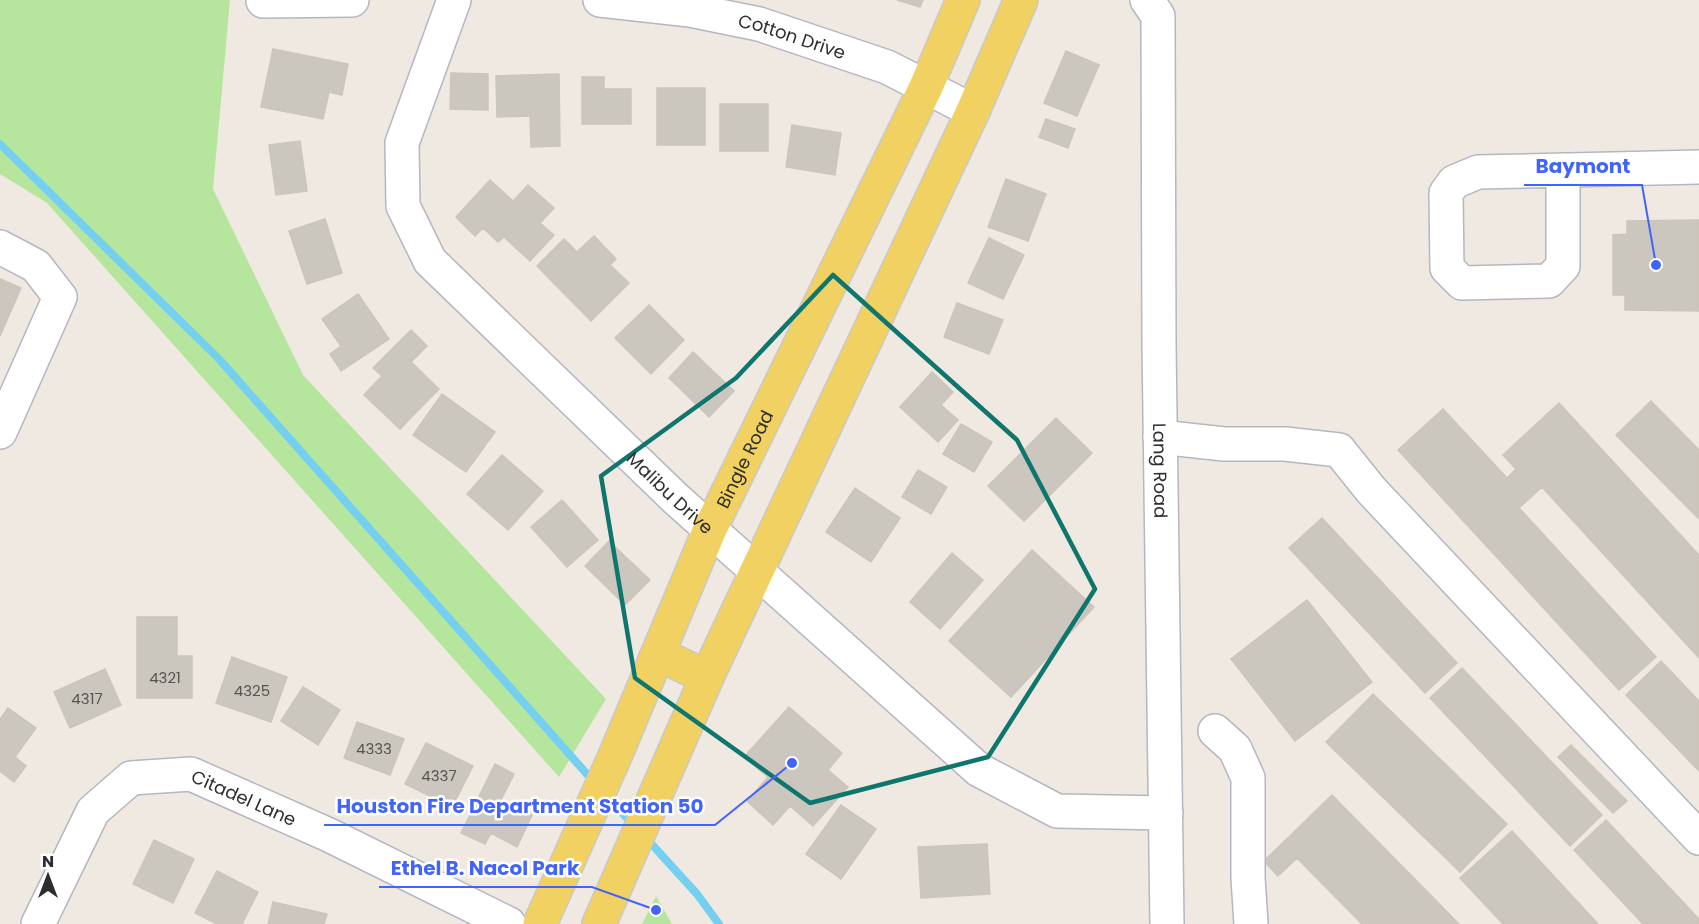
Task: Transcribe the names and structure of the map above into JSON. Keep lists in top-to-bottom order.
{
  "streets": {
    "main road": ["Bingle Road"],
    "street": [
      "Cotton Drive",
      "Lang Road",
      "Malibu Drive",
      "Citadel Lane"
    ]
  },
  "crossings": [
    ["Cotton Drive", "Bingle Road"],
    ["Bingle Road", "Malibu Drive"],
    ["Lang Road", "Malibu Drive"]
  ],
  "places": ["Baymont", "Houston Fire Department Station 50", "Ethel B. Nacol Park"],
  "house_numbers": [
    "4321",
    "4325",
    "4317",
    "4333",
    "4337"
  ],
  "north": "top"
}
